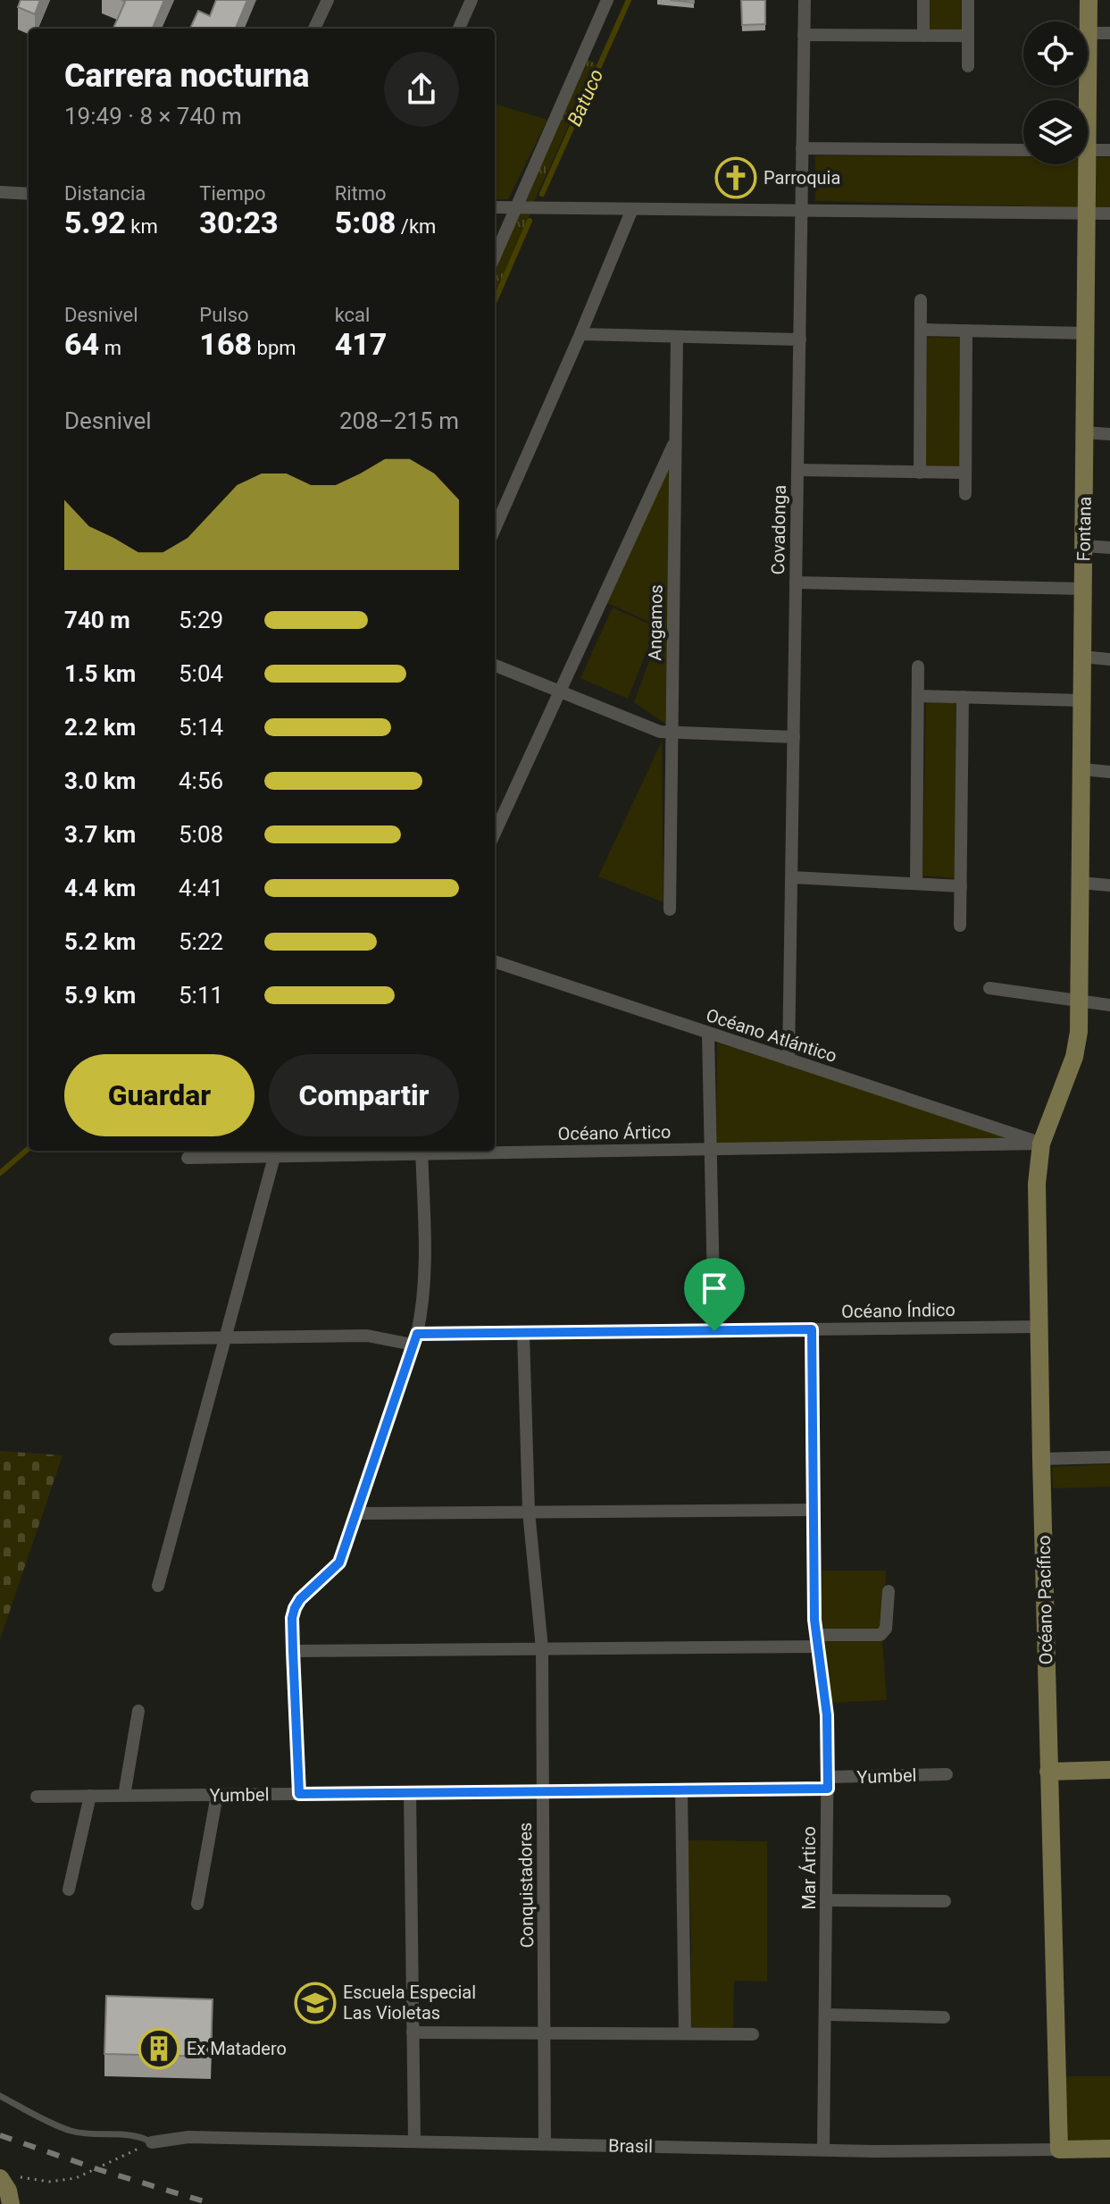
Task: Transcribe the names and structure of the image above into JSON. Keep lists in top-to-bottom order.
{
  "streets": {
    "street": [
      "Fontana",
      "Covadonga",
      "Angamos",
      "Océano Atlántico",
      "Océano Ártico",
      "Océano Índico",
      "Océano Pacífico",
      "Yumbel",
      "Mar Ártico",
      "Conquistadores",
      "Brasil"
    ]
  },
  "crossings": [
    ["Fontana", "Océano Pacífico"],
    ["Covadonga", "Océano Atlántico"],
    ["Océano Atlántico", "Océano Ártico"],
    ["Océano Atlántico", "Océano Pacífico"],
    ["Océano Ártico", "Océano Pacífico"],
    ["Océano Índico", "Océano Pacífico"],
    ["Océano Índico", "Mar Ártico"],
    ["Océano Índico", "Conquistadores"],
    ["Océano Pacífico", "Brasil"],
    ["Yumbel", "Mar Ártico"],
    ["Yumbel", "Conquistadores"],
    ["Mar Ártico", "Brasil"],
    ["Conquistadores", "Brasil"]
  ],
  "water": ["Batuco"],
  "places": {
    "church": ["Parroquia"],
    "school or university": ["Escuela Especial Las Violetas"],
    "building": ["Ex Matadero"]
  },
  "page": {
    "heading": ["Carrera nocturna", "19:49 · 8 × 740 m"],
    "stats": [
      ["Distancia", "5.92 km"],
      ["Tiempo", "30:23"],
      ["Ritmo", "5:08 /km"],
      ["Desnivel", "64 m"],
      ["Pulso", "168 bpm"],
      ["kcal", "417"]
    ],
    "chart": ["Desnivel", "208–215 m"],
    "list": [
      {
        "name": "740 m",
        "note": "5:29"
      },
      {
        "name": "1.5 km",
        "note": "5:04"
      },
      {
        "name": "2.2 km",
        "note": "5:14"
      },
      {
        "name": "3.0 km",
        "note": "4:56"
      },
      {
        "name": "3.7 km",
        "note": "5:08"
      },
      {
        "name": "4.4 km",
        "note": "4:41"
      },
      {
        "name": "5.2 km",
        "note": "5:22"
      },
      {
        "name": "5.9 km",
        "note": "5:11"
      }
    ],
    "buttons": ["Guardar", "Compartir"]
  }
}
